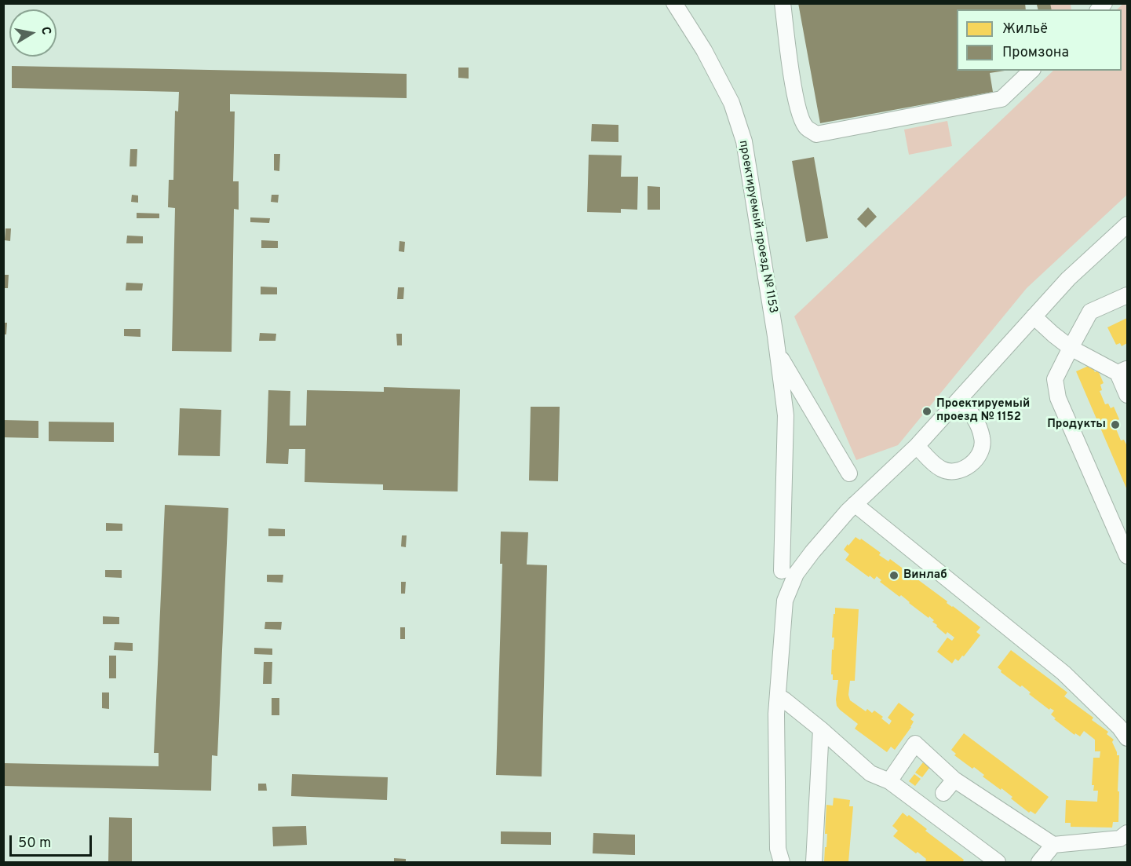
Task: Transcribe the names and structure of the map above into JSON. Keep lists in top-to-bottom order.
{
  "streets": {
    "street": ["проектируемый проезд № 1153"]
  },
  "places": ["Проектируемый проезд № 1152", "Продукты", "Винлаб"],
  "legend": ["Жильё", "Промзона"],
  "scale_bar": "50 m",
  "north": "right"
}
